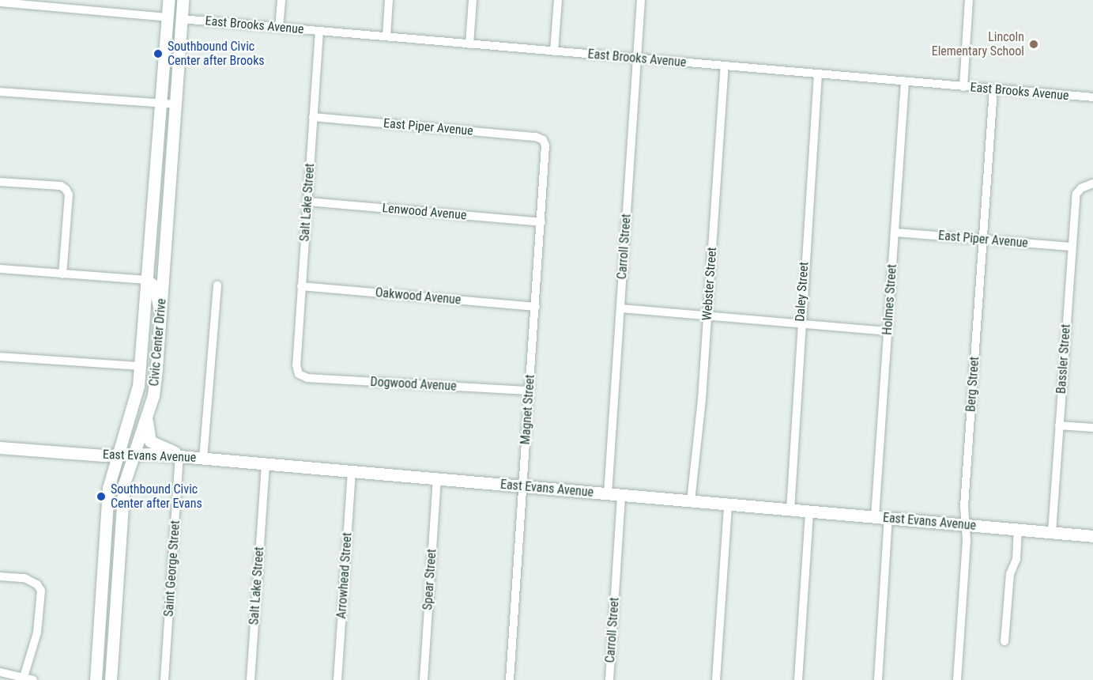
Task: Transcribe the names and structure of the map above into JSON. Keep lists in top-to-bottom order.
{
  "streets": {
    "main road": ["Civic Center Drive", "East Evans Avenue"],
    "street": [
      "East Brooks Avenue",
      "East Piper Avenue",
      "Salt Lake Street",
      "Lenwood Avenue",
      "Carroll Street",
      "Webster Street",
      "Daley Street",
      "Oakwood Avenue",
      "Holmes Street",
      "Bassler Street",
      "Dogwood Avenue",
      "Berg Street",
      "Magnet Street",
      "Saint George Street",
      "Arrowhead Street",
      "Spear Street"
    ]
  },
  "crossings": [
    ["East Brooks Avenue", "Salt Lake Street"],
    ["East Brooks Avenue", "Carroll Street"],
    ["East Brooks Avenue", "Webster Street"],
    ["East Brooks Avenue", "Daley Street"],
    ["East Brooks Avenue", "Holmes Street"],
    ["East Brooks Avenue", "Civic Center Drive"],
    ["East Brooks Avenue", "Berg Street"],
    ["East Piper Avenue", "Salt Lake Street"],
    ["East Piper Avenue", "Holmes Street"],
    ["East Piper Avenue", "Bassler Street"],
    ["East Piper Avenue", "Berg Street"],
    ["East Piper Avenue", "Magnet Street"],
    ["Salt Lake Street", "Lenwood Avenue"],
    ["Salt Lake Street", "Oakwood Avenue"],
    ["Salt Lake Street", "Dogwood Avenue"],
    ["Salt Lake Street", "East Evans Avenue"],
    ["Lenwood Avenue", "Magnet Street"],
    ["Carroll Street", "East Evans Avenue"],
    ["Webster Street", "East Evans Avenue"],
    ["Daley Street", "East Evans Avenue"],
    ["Oakwood Avenue", "Magnet Street"],
    ["Holmes Street", "East Evans Avenue"],
    ["Civic Center Drive", "East Evans Avenue"],
    ["Bassler Street", "East Evans Avenue"],
    ["Dogwood Avenue", "Magnet Street"],
    ["Berg Street", "East Evans Avenue"],
    ["Magnet Street", "East Evans Avenue"],
    ["East Evans Avenue", "Saint George Street"],
    ["East Evans Avenue", "Arrowhead Street"],
    ["East Evans Avenue", "Spear Street"]
  ],
  "places": ["Lincoln Elementary School", "Southbound Civic Center after Brooks", "Southbound Civic Center after Evans"]
}
